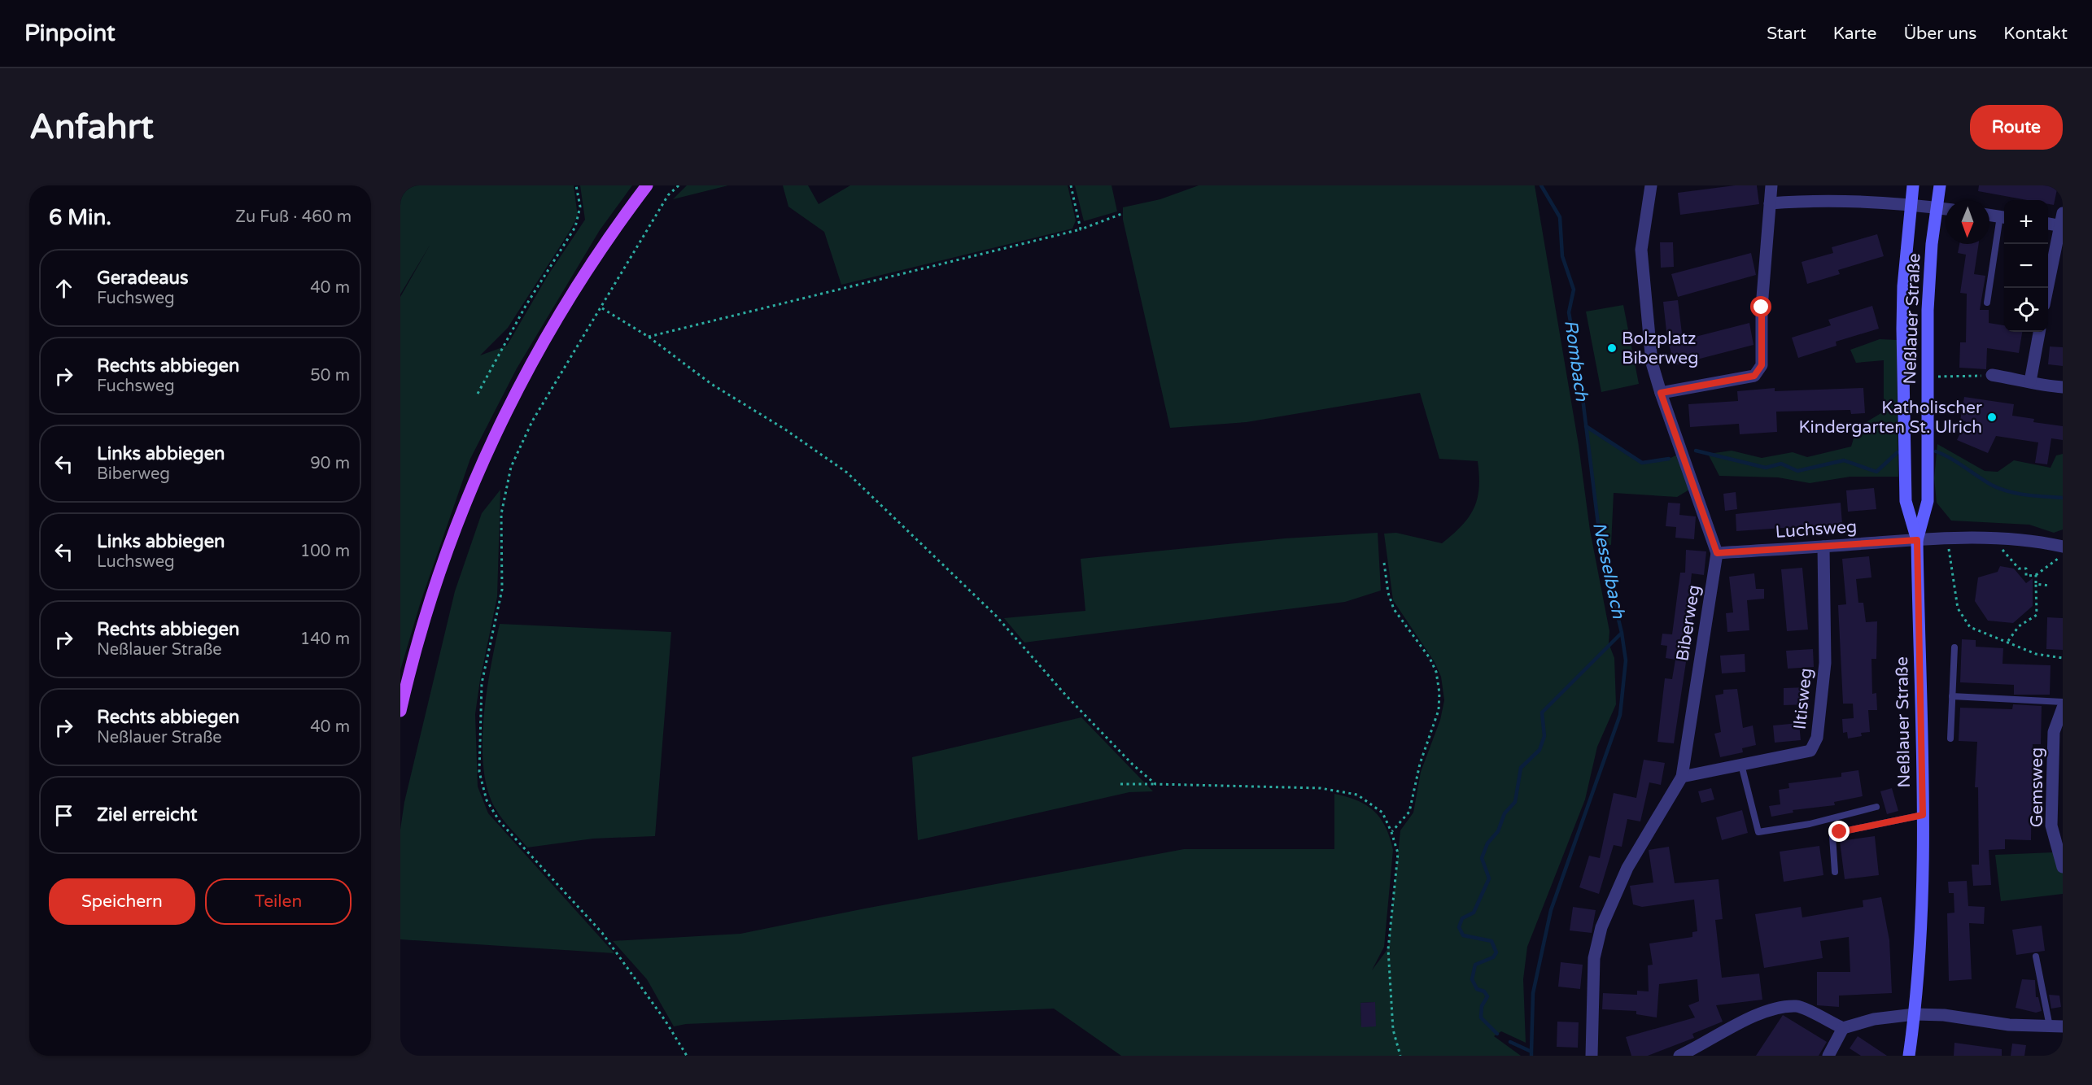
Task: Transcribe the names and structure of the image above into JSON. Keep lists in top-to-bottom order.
{
  "streets": {
    "main road": ["Neßlauer Straße"],
    "street": [
      "Luchsweg",
      "Biberweg",
      "Iltisweg",
      "Gemsweg"
    ]
  },
  "crossings": [
    ["Neßlauer Straße", "Luchsweg"],
    ["Luchsweg", "Biberweg"],
    ["Luchsweg", "Iltisweg"],
    ["Biberweg", "Iltisweg"]
  ],
  "water": ["Rombach", "Nesselbach"],
  "places": ["Bolzplatz Biberweg", "Katholischer Kindergarten St. Ulrich"],
  "north": "bottom",
  "page": {
    "header": "Pinpoint",
    "nav": [
      "Start",
      "Karte",
      "Über uns",
      "Kontakt"
    ],
    "buttons": [
      "Route",
      ["Speichern", "Teilen"]
    ],
    "title": "Anfahrt",
    "heading": ["6 Min.", "Zu Fuß · 460 m"],
    "map_buttons": ["+", "−"],
    "list": [
      ["Geradeaus", "Fuchsweg", "40 m"],
      ["Rechts abbiegen", "Fuchsweg", "50 m"],
      ["Links abbiegen", "Biberweg", "90 m"],
      ["Links abbiegen", "Luchsweg", "100 m"],
      ["Rechts abbiegen", "Neßlauer Straße", "140 m"],
      ["Rechts abbiegen", "Neßlauer Straße", "40 m"],
      "Ziel erreicht"
    ]
  }
}
